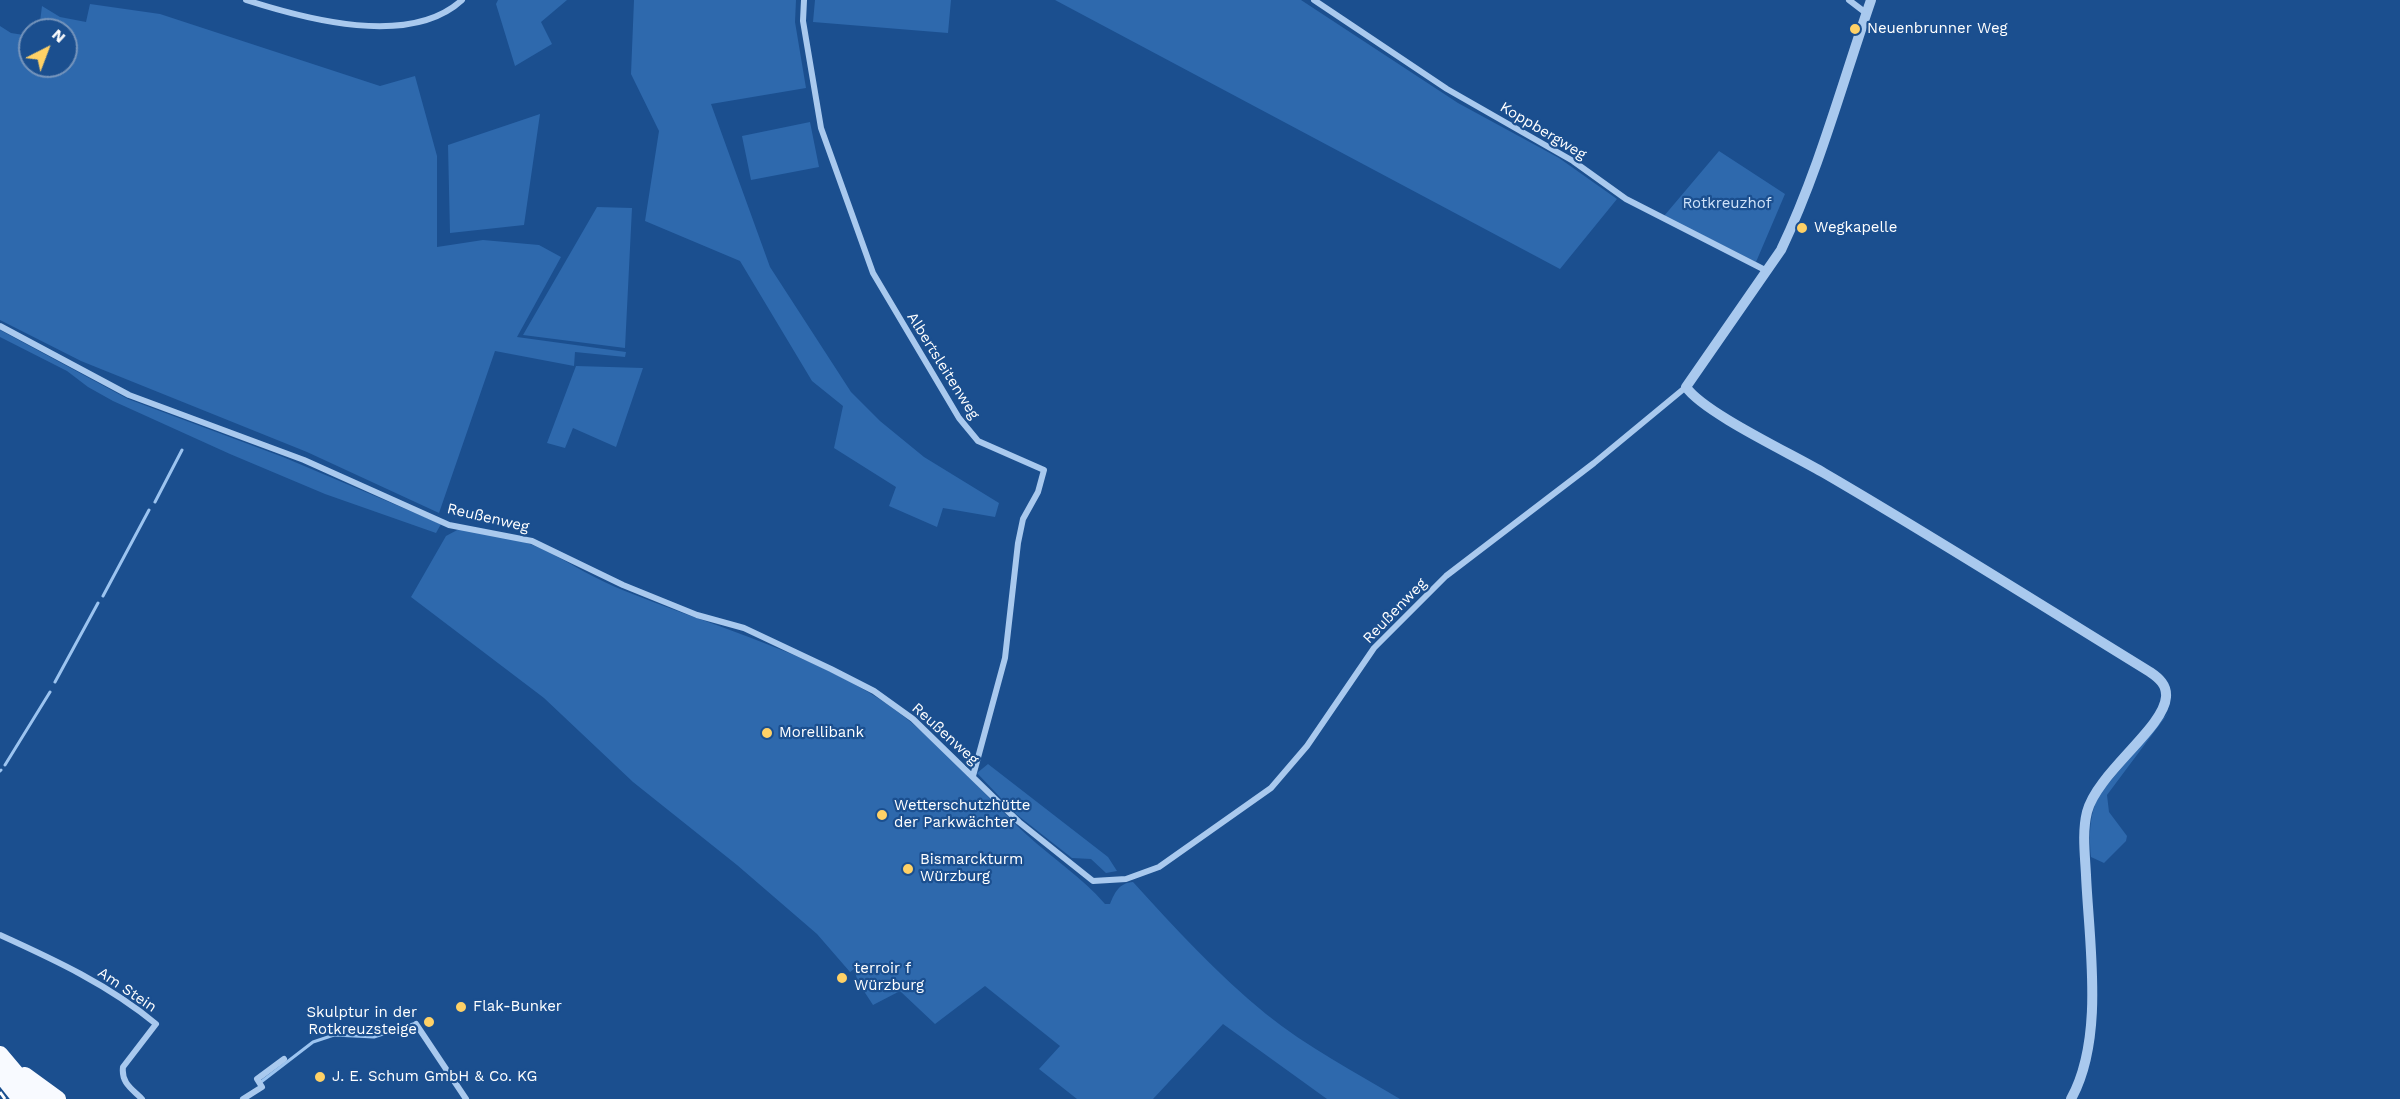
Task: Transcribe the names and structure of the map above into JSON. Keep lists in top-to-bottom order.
{
  "streets": {
    "street": [
      "Koppbergweg",
      "Albertsleitenweg",
      "Reußenweg",
      "Am Stein"
    ]
  },
  "crossings": [
    ["Albertsleitenweg", "Reußenweg"]
  ],
  "parks": ["Rotkreuzhof"],
  "places": [
    "Neuenbrunner Weg",
    "Wegkapelle",
    "Morellibank",
    "Wetterschutzhütte der Parkwächter",
    "Bismarckturm Würzburg",
    "terroir f Würzburg",
    "Flak-Bunker",
    "Skulptur in der Rotkreuzsteige",
    "J. E. Schum GmbH & Co. KG"
  ],
  "north": "top right"
}
